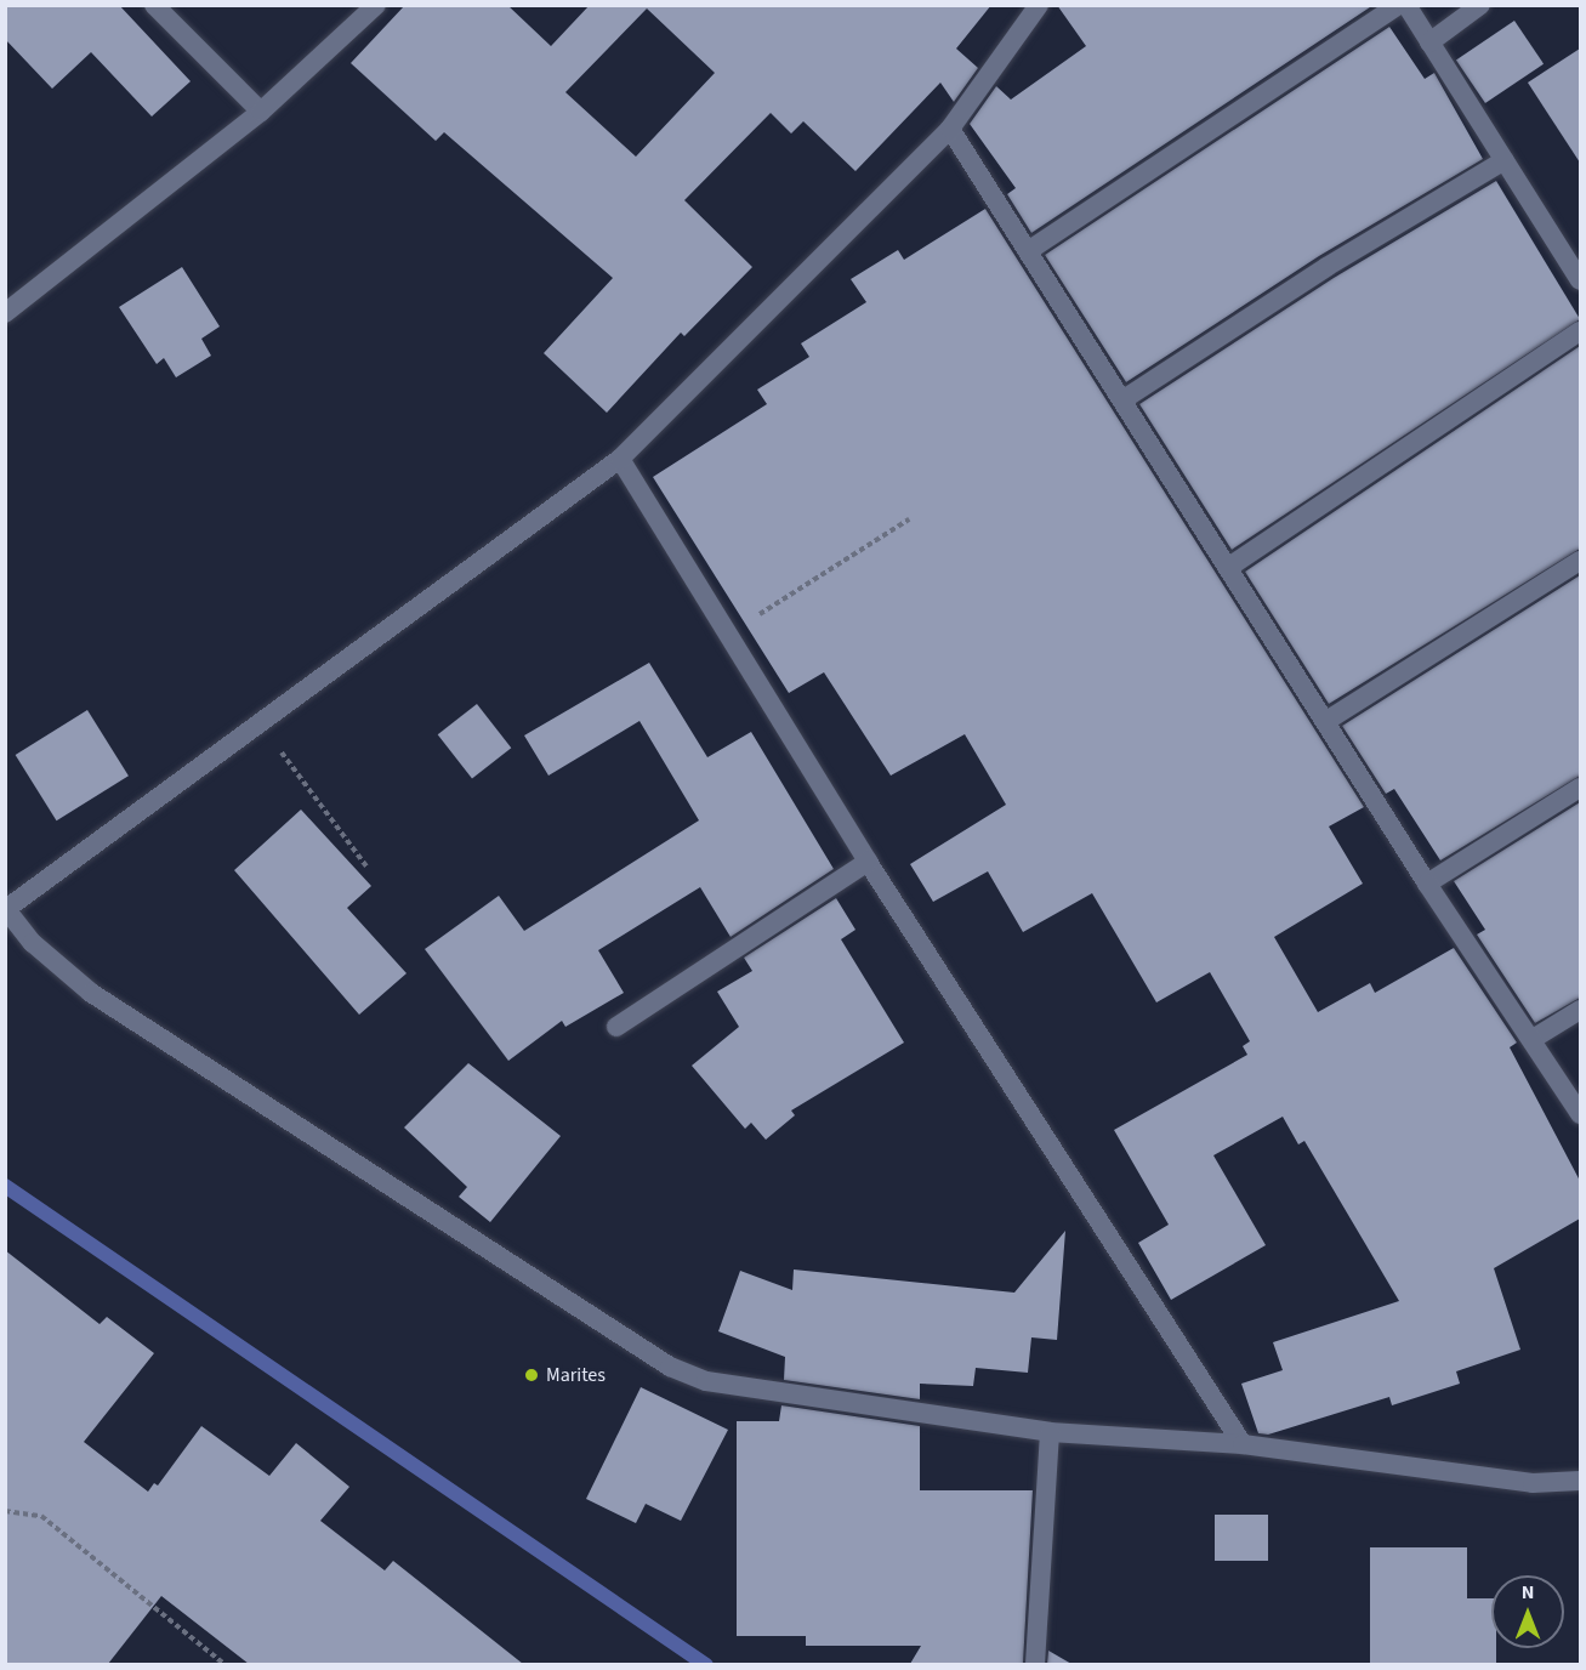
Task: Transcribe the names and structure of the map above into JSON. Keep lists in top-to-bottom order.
{
  "places": ["Marites"],
  "north": "top"
}
